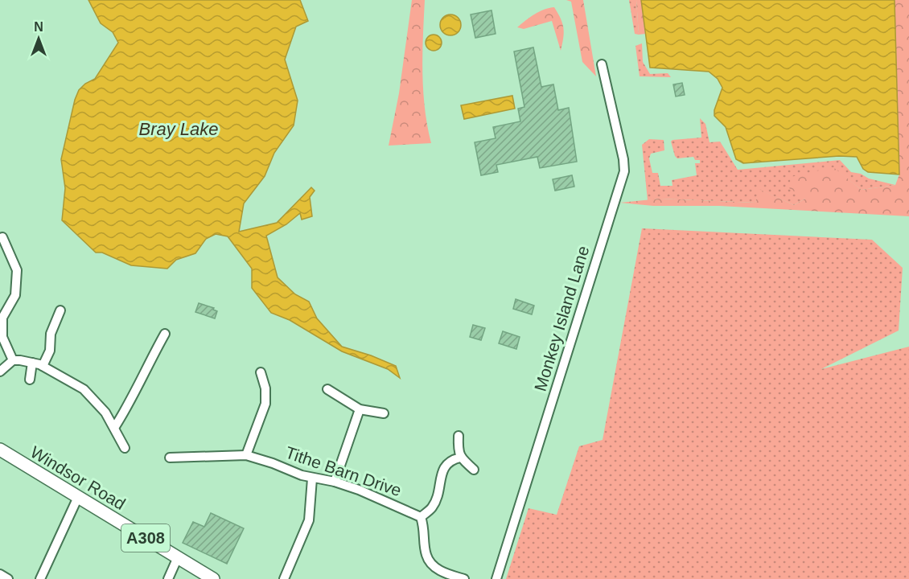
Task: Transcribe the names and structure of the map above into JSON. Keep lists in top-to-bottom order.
{
  "streets": {
    "main road": ["Windsor Road", "A308"],
    "street": ["Monkey Island Lane", "Tithe Barn Drive"]
  },
  "water": ["Bray Lake"],
  "north": "top"
}
